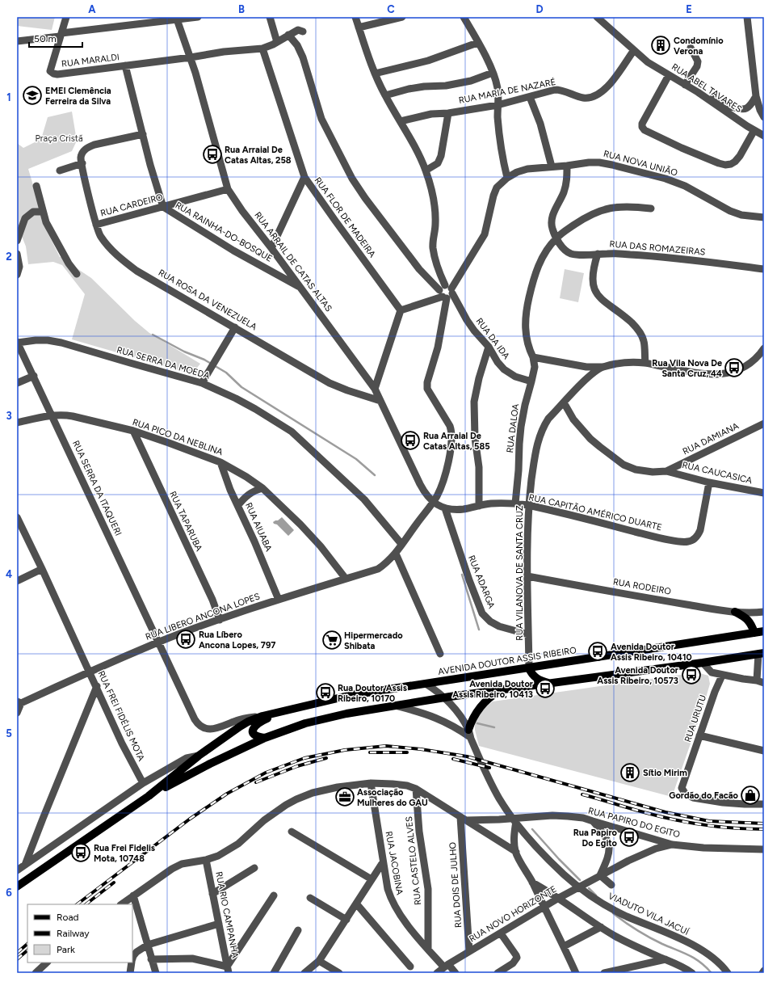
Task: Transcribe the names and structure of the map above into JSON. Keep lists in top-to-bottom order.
{
  "streets": {
    "main road": ["AVENIDA DOUTOR ASSIS RIBEIRO"],
    "street": [
      "RUA MARALDI",
      "RUA ABEL TAVARES",
      "RUA MARIA DE NAZARÉ",
      "RUA NOVA UNIÃO",
      "RUA CARDEIRO",
      "RUA FLOR DE MADEIRA",
      "RUA RAINHA-DO-BOSQUE",
      "RUA DAS ROMAZEIRAS",
      "RUA ARRAIL DE CATAS ALTAS",
      "RUA ROSA DA VENEZUELA",
      "RUA DA IDA",
      "RUA SERRA DA MOEDA",
      "RUA DALOA",
      "RUA PICO DA NEBLINA",
      "RUA DAMIANA",
      "RUA CAUCASICA",
      "RUA SERRA DA ITAQUERI",
      "RUA CAPITÃO AMÉRICO DUARTE",
      "RUA TAPARUBA",
      "RUA AIUABA",
      "RUA VILANOVA DE SANTA CRUZ",
      "RUA ADARGA",
      "RUA RODEIRO",
      "RUA LIBERO ANCONA LOPES",
      "RUA FREI FIDÉLIS MOTA",
      "RUA URUTU",
      "RUA PAPIRO DO EGITO",
      "RUA CASTELO ALVES",
      "RUA JACOBINA",
      "RUA DOIS DE JULHO",
      "RUA NOVO HORIZONTE",
      "VIADUTO VILA JACUÍ",
      "RUA RIO CAMPANHA"
    ]
  },
  "crossings": [
    ["RUA MARALDI", "RUA FLOR DE MADEIRA"],
    ["RUA MARALDI", "RUA RAINHA-DO-BOSQUE"],
    ["RUA MARALDI", "RUA ARRAIL DE CATAS ALTAS"],
    ["RUA ABEL TAVARES", "RUA MARIA DE NAZARÉ"],
    ["RUA NOVA UNIÃO", "RUA DAS ROMAZEIRAS"],
    ["RUA NOVA UNIÃO", "RUA DA IDA"],
    ["RUA NOVA UNIÃO", "RUA LIBERO ANCONA LOPES"],
    ["RUA CARDEIRO", "RUA RAINHA-DO-BOSQUE"],
    ["RUA CARDEIRO", "RUA ARRAIL DE CATAS ALTAS"],
    ["RUA CARDEIRO", "RUA ROSA DA VENEZUELA"],
    ["RUA RAINHA-DO-BOSQUE", "RUA ARRAIL DE CATAS ALTAS"],
    ["RUA RAINHA-DO-BOSQUE", "RUA ROSA DA VENEZUELA"],
    ["RUA DAS ROMAZEIRAS", "RUA DALOA"],
    ["RUA ARRAIL DE CATAS ALTAS", "RUA ROSA DA VENEZUELA"],
    ["RUA ARRAIL DE CATAS ALTAS", "RUA CAPITÃO AMÉRICO DUARTE"],
    ["RUA ARRAIL DE CATAS ALTAS", "RUA LIBERO ANCONA LOPES"],
    ["RUA DA IDA", "RUA DALOA"],
    ["RUA DA IDA", "RUA LIBERO ANCONA LOPES"],
    ["RUA SERRA DA MOEDA", "RUA SERRA DA ITAQUERI"],
    ["RUA SERRA DA MOEDA", "RUA LIBERO ANCONA LOPES"],
    ["RUA DALOA", "RUA CAPITÃO AMÉRICO DUARTE"],
    ["RUA PICO DA NEBLINA", "RUA SERRA DA ITAQUERI"],
    ["RUA PICO DA NEBLINA", "RUA TAPARUBA"],
    ["RUA PICO DA NEBLINA", "RUA AIUABA"],
    ["RUA PICO DA NEBLINA", "RUA LIBERO ANCONA LOPES"],
    ["RUA DAMIANA", "RUA CAUCASICA"],
    ["RUA CAUCASICA", "RUA CAPITÃO AMÉRICO DUARTE"],
    ["RUA SERRA DA ITAQUERI", "RUA LIBERO ANCONA LOPES"],
    ["RUA CAPITÃO AMÉRICO DUARTE", "RUA VILANOVA DE SANTA CRUZ"],
    ["RUA CAPITÃO AMÉRICO DUARTE", "RUA ADARGA"],
    ["RUA CAPITÃO AMÉRICO DUARTE", "RUA LIBERO ANCONA LOPES"],
    ["RUA TAPARUBA", "RUA LIBERO ANCONA LOPES"],
    ["RUA AIUABA", "RUA LIBERO ANCONA LOPES"],
    ["RUA VILANOVA DE SANTA CRUZ", "RUA ADARGA"],
    ["RUA VILANOVA DE SANTA CRUZ", "RUA RODEIRO"],
    ["RUA VILANOVA DE SANTA CRUZ", "AVENIDA DOUTOR ASSIS RIBEIRO"],
    ["RUA LIBERO ANCONA LOPES", "RUA FREI FIDÉLIS MOTA"],
    ["AVENIDA DOUTOR ASSIS RIBEIRO", "VIADUTO VILA JACUÍ"],
    ["RUA PAPIRO DO EGITO", "RUA DOIS DE JULHO"],
    ["RUA PAPIRO DO EGITO", "RUA NOVO HORIZONTE"],
    ["RUA CASTELO ALVES", "RUA JACOBINA"],
    ["RUA JACOBINA", "RUA NOVO HORIZONTE"],
    ["RUA DOIS DE JULHO", "RUA NOVO HORIZONTE"]
  ],
  "parks": ["Praça Cristã"],
  "places": {
    "building": ["Condomínio Verona", "Sítio Mirim"],
    "school or university": ["EMEI Clemência Ferreira da Silva"],
    "bus stop": [
      "Rua Arraial De Catas Altas, 258",
      "Rua Vila Nova De Santa Cruz, 44",
      "Rua Arraial De Catas Altas, 585",
      "Rua Líbero Ancona Lopes, 797",
      "Avenida Doutor Assis Ribeiro, 10410",
      "Avenida Doutor Assis Ribeiro, 10573",
      "Avenida Doutor Assis Ribeiro, 10413",
      "Rua Doutor Assis Ribeiro, 10170",
      "Rua Papiro Do Egito",
      "Rua Frei Fidelis Mota, 10748"
    ],
    "supermarket": ["Hipermercado Shibata"],
    "shop": ["Gordão do Facão"],
    "office": ["Associação Mulheres do GAU"]
  },
  "legend": ["Road", "Railway", "Park"],
  "scale_bar": "50 m",
  "grid": {
    "columns": [
      "A",
      "B",
      "C",
      "D",
      "E"
    ],
    "rows": [
      "1",
      "2",
      "3",
      "4",
      "5",
      "6"
    ]
  }
}
